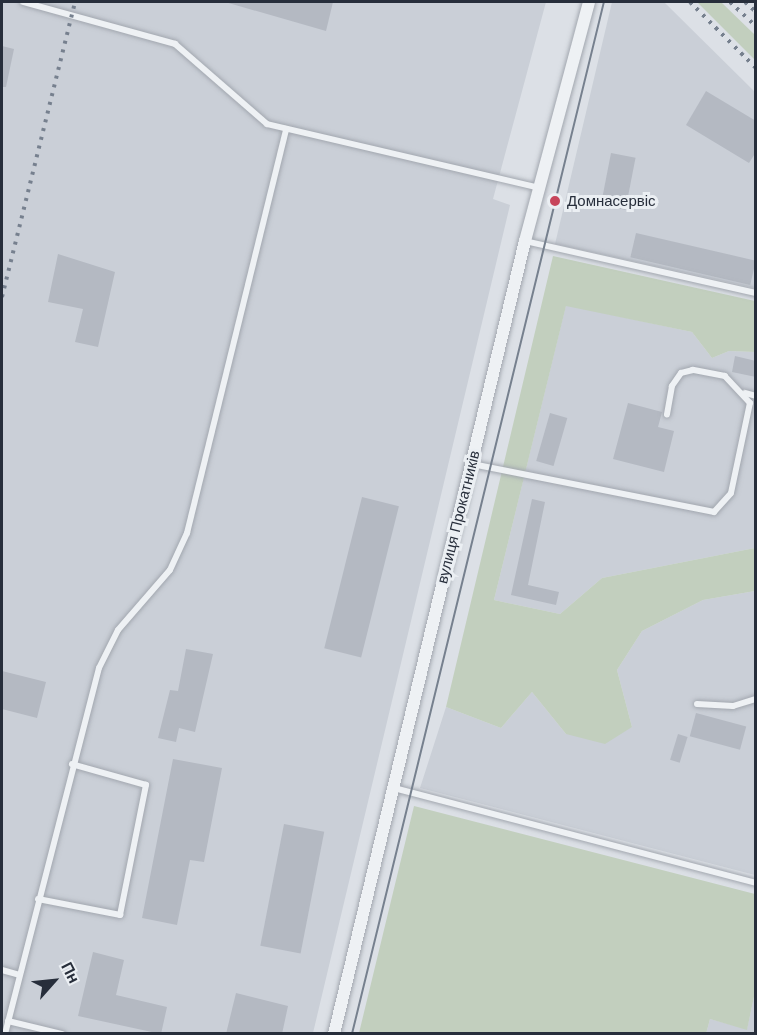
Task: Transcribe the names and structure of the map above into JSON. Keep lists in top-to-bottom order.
{
  "streets": {
    "street": ["вулиця Прокатників"]
  },
  "places": ["Домнасервіс"],
  "north": "top right"
}
